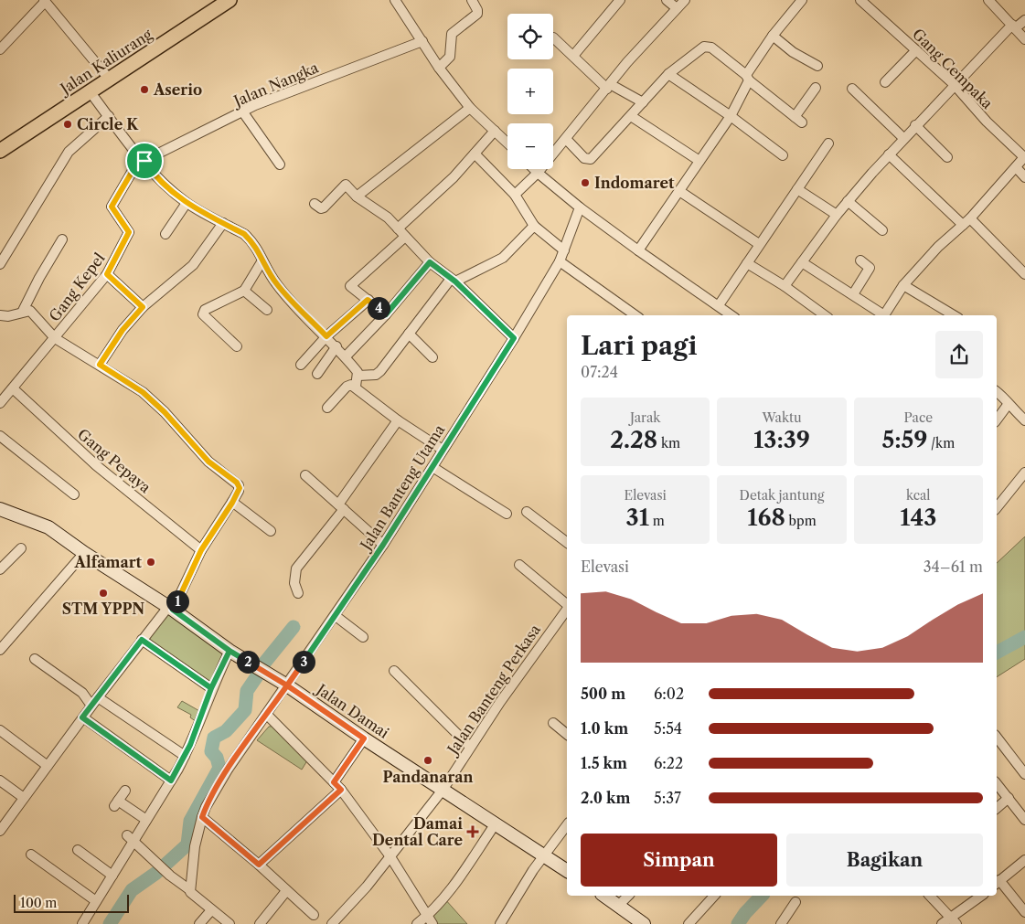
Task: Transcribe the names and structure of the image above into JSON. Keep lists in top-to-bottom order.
{
  "streets": {
    "main road": ["Jalan Kaliurang", "Jalan Damai"],
    "street": [
      "Gang Cempaka",
      "Jalan Nangka",
      "Gang Kepel",
      "Gang Pepaya",
      "Jalan Banteng Utama",
      "Jalan Banteng Perkasa"
    ]
  },
  "crossings": [
    ["Jalan Nangka", "Gang Kepel"],
    ["Gang Kepel", "Gang Pepaya"],
    ["Jalan Banteng Utama", "Jalan Damai"],
    ["Jalan Banteng Perkasa", "Jalan Damai"]
  ],
  "places": {
    "other": [
      "Aserio",
      "Circle K",
      "Indomaret",
      "Alfamart",
      "STM YPPN",
      "Pandanaran"
    ],
    "health": ["Damai Dental Care"]
  },
  "scale_bar": "100 m",
  "page": {
    "map_buttons": ["+", "−"],
    "pins": [
      "4",
      "1",
      "2",
      "3"
    ],
    "heading": ["Lari pagi", "07:24"],
    "stats": [
      ["Jarak", "2.28 km"],
      ["Waktu", "13:39"],
      ["Pace", "5:59 /km"],
      ["Elevasi", "31 m"],
      ["Detak jantung", "168 bpm"],
      ["kcal", "143"]
    ],
    "chart": ["Elevasi", "34–61 m"],
    "list": [
      {
        "name": "500 m",
        "note": "6:02"
      },
      {
        "name": "1.0 km",
        "note": "5:54"
      },
      {
        "name": "1.5 km",
        "note": "6:22"
      },
      {
        "name": "2.0 km",
        "note": "5:37"
      }
    ],
    "buttons": ["Simpan", "Bagikan"],
    "scale": "100 m"
  }
}
